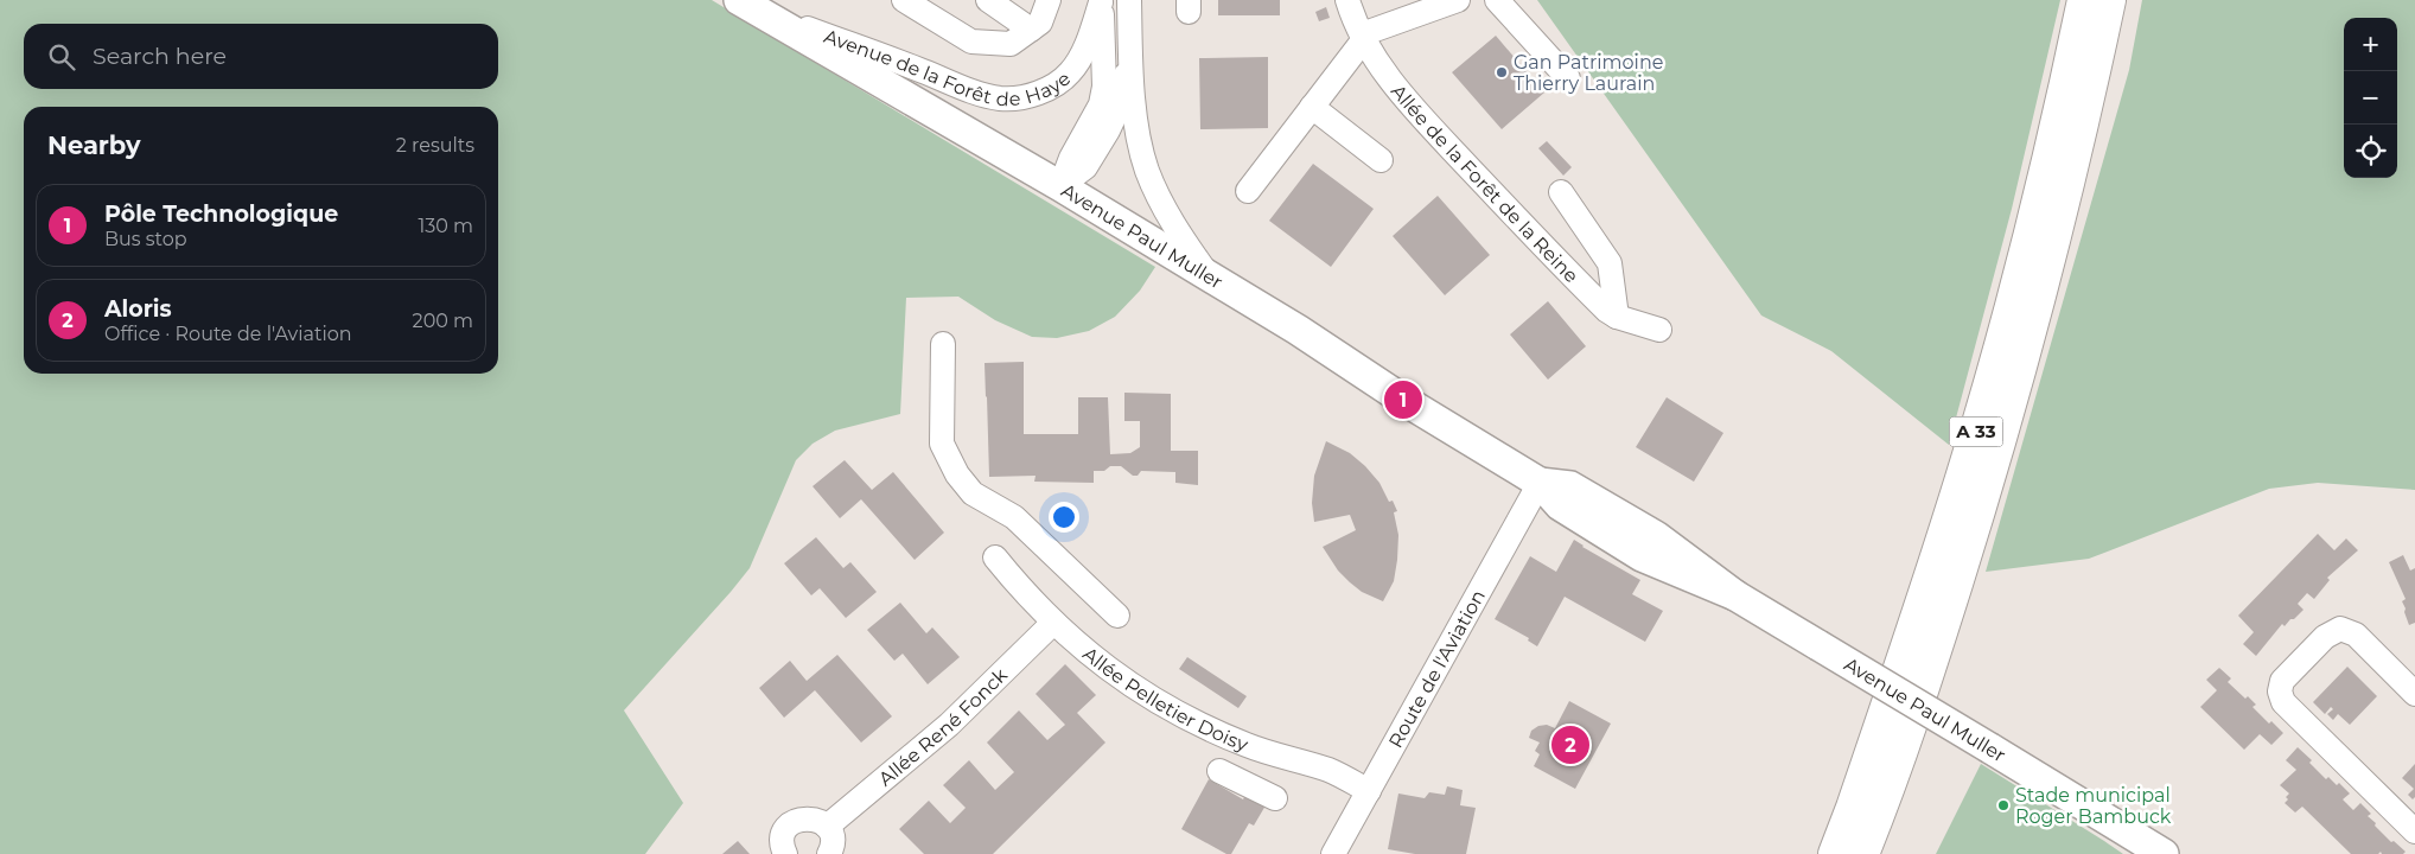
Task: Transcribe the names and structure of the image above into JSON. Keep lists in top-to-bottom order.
{
  "streets": {
    "highway": ["A 33"],
    "main road": ["Avenue Paul Muller"],
    "street": [
      "Avenue de la Forêt de Haye",
      "Allée de la Forêt de la Reine",
      "Route de l'Aviation",
      "Allée Pelletier Doisy",
      "Allée René Fonck"
    ]
  },
  "crossings": [
    ["Avenue de la Forêt de Haye", "Avenue Paul Muller"],
    ["Avenue Paul Muller", "Route de l'Aviation"],
    ["Route de l'Aviation", "Allée Pelletier Doisy"],
    ["Allée Pelletier Doisy", "Allée René Fonck"]
  ],
  "places": ["Gan Patrimoine Thierry Laurain", "Stade municipal Roger Bambuck"],
  "page": {
    "map_buttons": ["+", "−"],
    "search": "Search here",
    "heading": ["Nearby", "2 results"],
    "list": [
      {
        "mark": "1",
        "name": "Pôle Technologique",
        "note": "Bus stop",
        "value": "130 m"
      },
      {
        "mark": "2",
        "name": "Aloris",
        "note": "Office · Route de l'Aviation",
        "value": "200 m"
      }
    ],
    "pins": ["1", "2"]
  }
}
